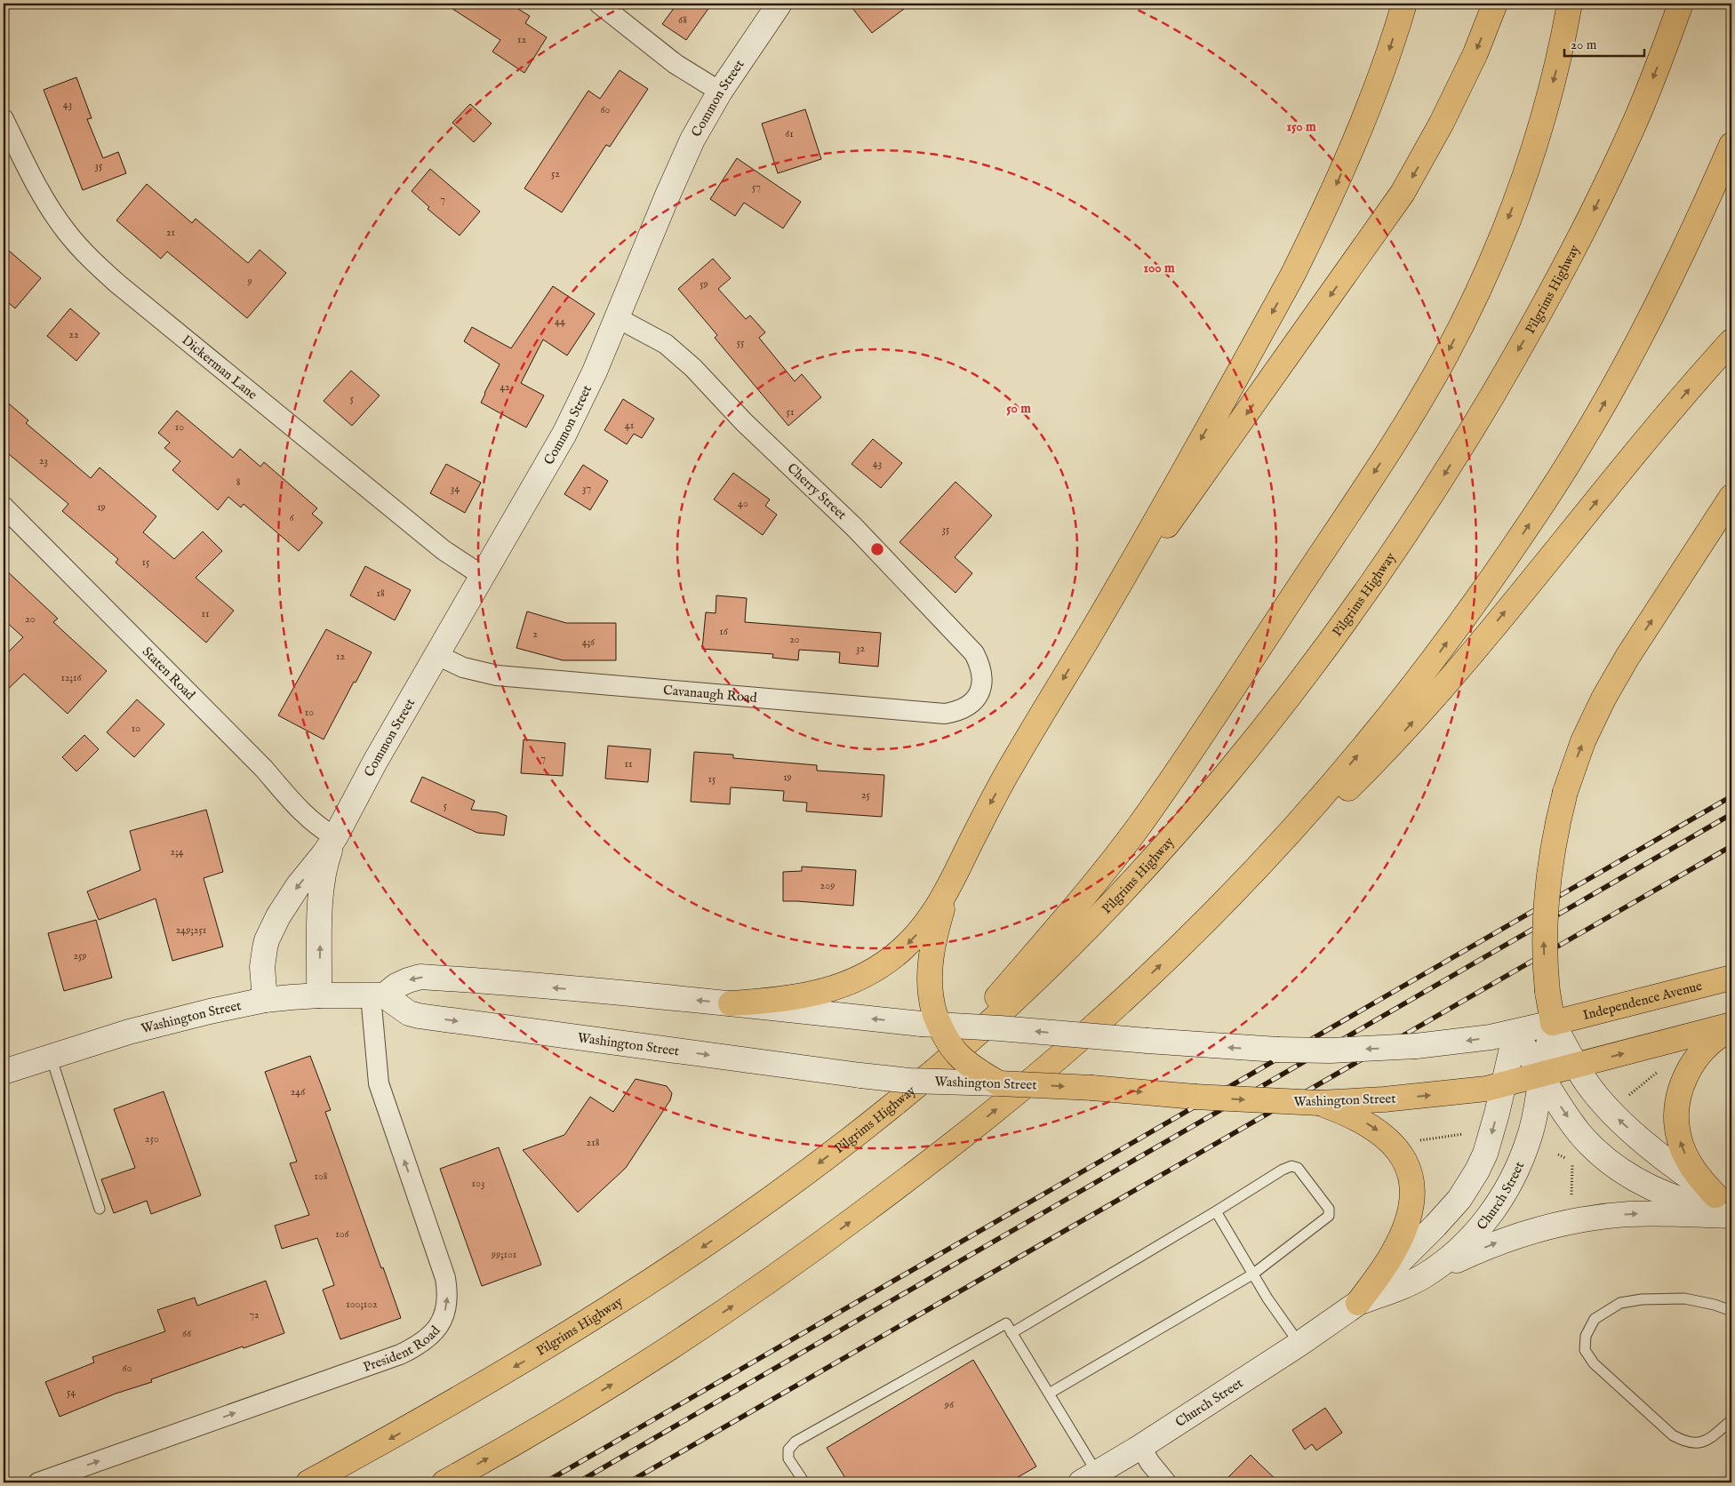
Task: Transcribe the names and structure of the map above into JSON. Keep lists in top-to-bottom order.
{
  "streets": {
    "main road": [
      "Common Street",
      "Pilgrims Highway",
      "Independence Avenue",
      "Washington Street",
      "Church Street"
    ],
    "street": [
      "Dickerman Lane",
      "Cherry Street",
      "Staten Road",
      "Cavanaugh Road",
      "President Road"
    ]
  },
  "crossings": [
    ["Common Street", "Dickerman Lane"],
    ["Common Street", "Cherry Street"],
    ["Common Street", "Staten Road"],
    ["Common Street", "Cavanaugh Road"],
    ["Common Street", "Washington Street"],
    ["Cherry Street", "Cavanaugh Road"],
    ["Independence Avenue", "Church Street"],
    ["Washington Street", "Church Street"],
    ["Washington Street", "President Road"]
  ],
  "house_numbers": [
    "68",
    "12",
    "43",
    "60",
    "61",
    "35",
    "52",
    "57",
    "7",
    "21",
    "9",
    "59",
    "44",
    "22",
    "55",
    "42",
    "5",
    "51",
    "41",
    "10",
    "23",
    "43",
    "8",
    "34",
    "37",
    "40",
    "19",
    "6",
    "35",
    "15",
    "18",
    "11",
    "20",
    "16",
    "2",
    "20",
    "4;6",
    "32",
    "12",
    "12;16",
    "10",
    "10",
    "7",
    "11",
    "19",
    "15",
    "25",
    "5",
    "2;4",
    "209",
    "249;251",
    "259",
    "246",
    "250",
    "218",
    "108",
    "103",
    "106",
    "99;101",
    "100;102",
    "72",
    "66",
    "60",
    "54",
    "96"
  ],
  "scale_bar": "20 m",
  "rings": ["150 m", "100 m", "50 m"]
}
